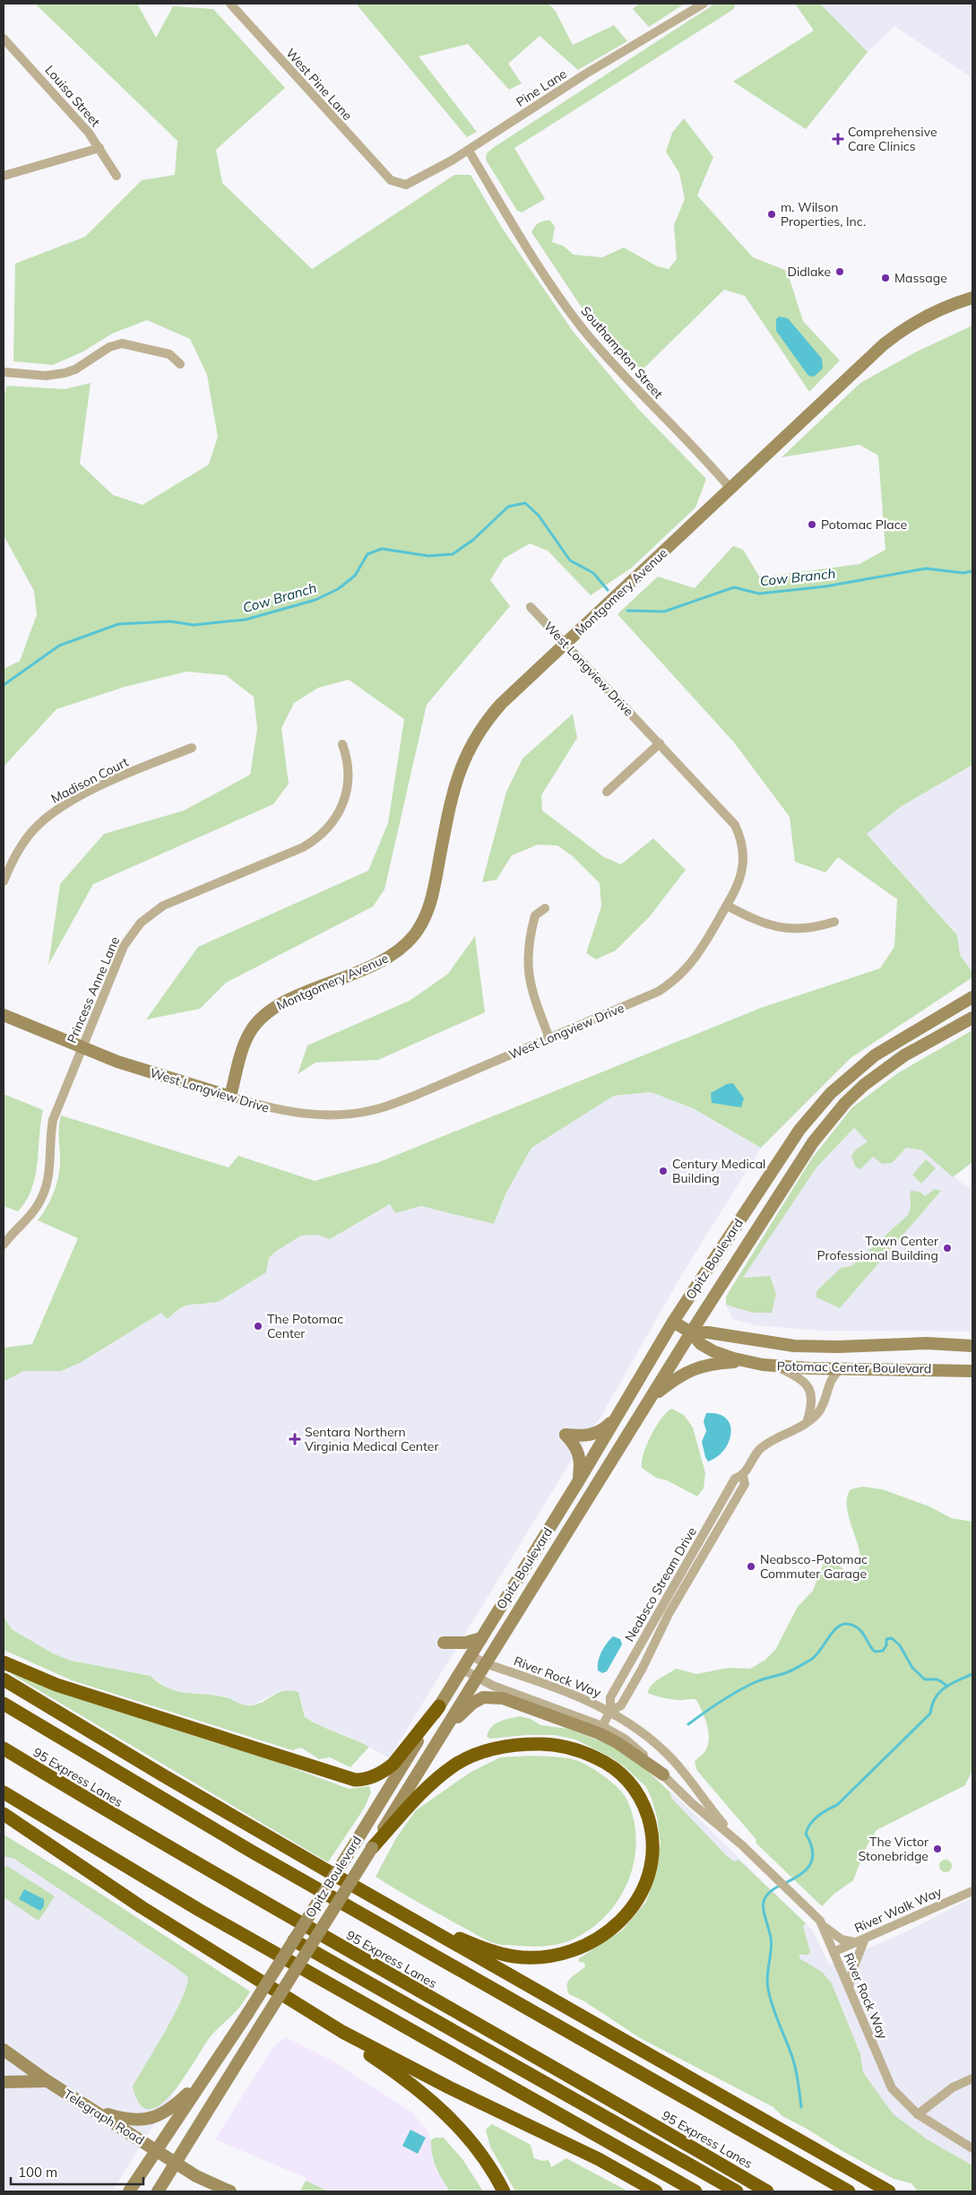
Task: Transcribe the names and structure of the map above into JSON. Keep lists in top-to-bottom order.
{
  "streets": {
    "highway": ["95 Express Lanes"],
    "main road": [
      "Montgomery Avenue",
      "West Longview Drive",
      "Opitz Boulevard",
      "Potomac Center Boulevard",
      "Telegraph Road"
    ],
    "street": [
      "West Pine Lane",
      "Pine Lane",
      "Louisa Street",
      "Southampton Street",
      "Madison Court",
      "Princess Anne Lane",
      "Neabsco Stream Drive",
      "River Rock Way",
      "River Walk Way"
    ]
  },
  "crossings": [
    ["West Pine Lane", "Pine Lane"],
    ["Pine Lane", "Southampton Street"],
    ["Southampton Street", "Montgomery Avenue"],
    ["Montgomery Avenue", "West Longview Drive"],
    ["West Longview Drive", "Princess Anne Lane"],
    ["Opitz Boulevard", "Potomac Center Boulevard"],
    ["Opitz Boulevard", "River Rock Way"],
    ["Opitz Boulevard", "Telegraph Road"],
    ["Potomac Center Boulevard", "Neabsco Stream Drive"],
    ["Neabsco Stream Drive", "River Rock Way"],
    ["River Rock Way", "River Walk Way"]
  ],
  "water": ["Cow Branch"],
  "places": {
    "health": ["Comprehensive Care Clinics", "Sentara Northern Virginia Medical Center"],
    "other": [
      "m. Wilson Properties, Inc.",
      "Didlake",
      "Massage",
      "Potomac Place",
      "Century Medical Building",
      "Town Center Professional Building",
      "The Potomac Center",
      "Neabsco-Potomac Commuter Garage",
      "The Victor Stonebridge"
    ]
  },
  "scale_bar": "100 m"
}
